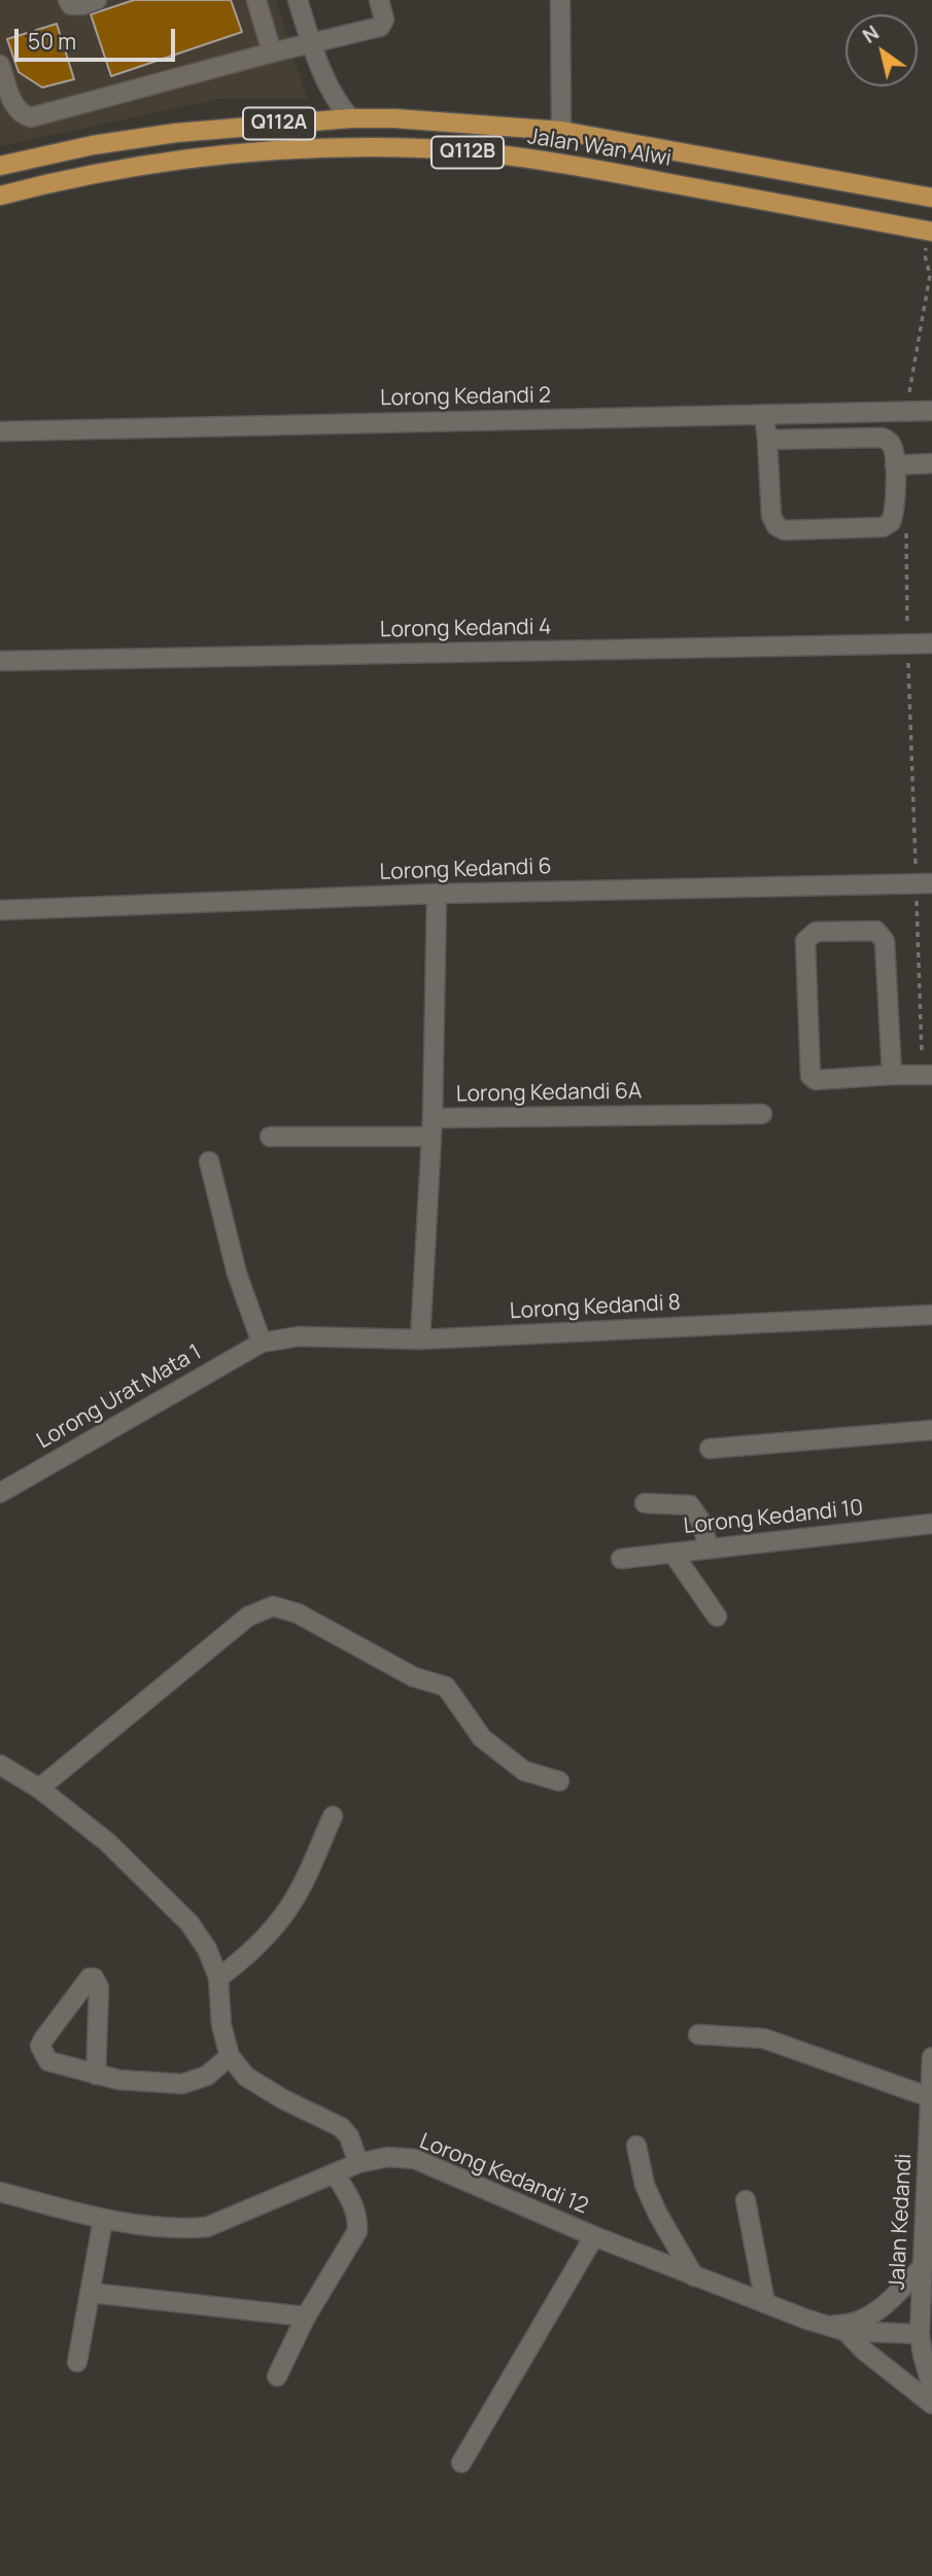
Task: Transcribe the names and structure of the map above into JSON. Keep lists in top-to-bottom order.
{
  "streets": {
    "main road": ["Q112A", "Jalan Wan Alwi", "Q112B"],
    "street": [
      "Lorong Kedandi 2",
      "Lorong Kedandi 4",
      "Lorong Kedandi 6",
      "Lorong Kedandi 6A",
      "Lorong Kedandi 8",
      "Lorong Urat Mata 1",
      "Lorong Kedandi 10",
      "Lorong Kedandi 12",
      "Jalan Kedandi"
    ]
  },
  "crossings": [
    ["Lorong Kedandi 6", "Lorong Kedandi 6A"],
    ["Lorong Kedandi 8", "Lorong Urat Mata 1"],
    ["Lorong Kedandi 12", "Jalan Kedandi"]
  ],
  "scale_bar": "50 m",
  "north": "top left"
}
